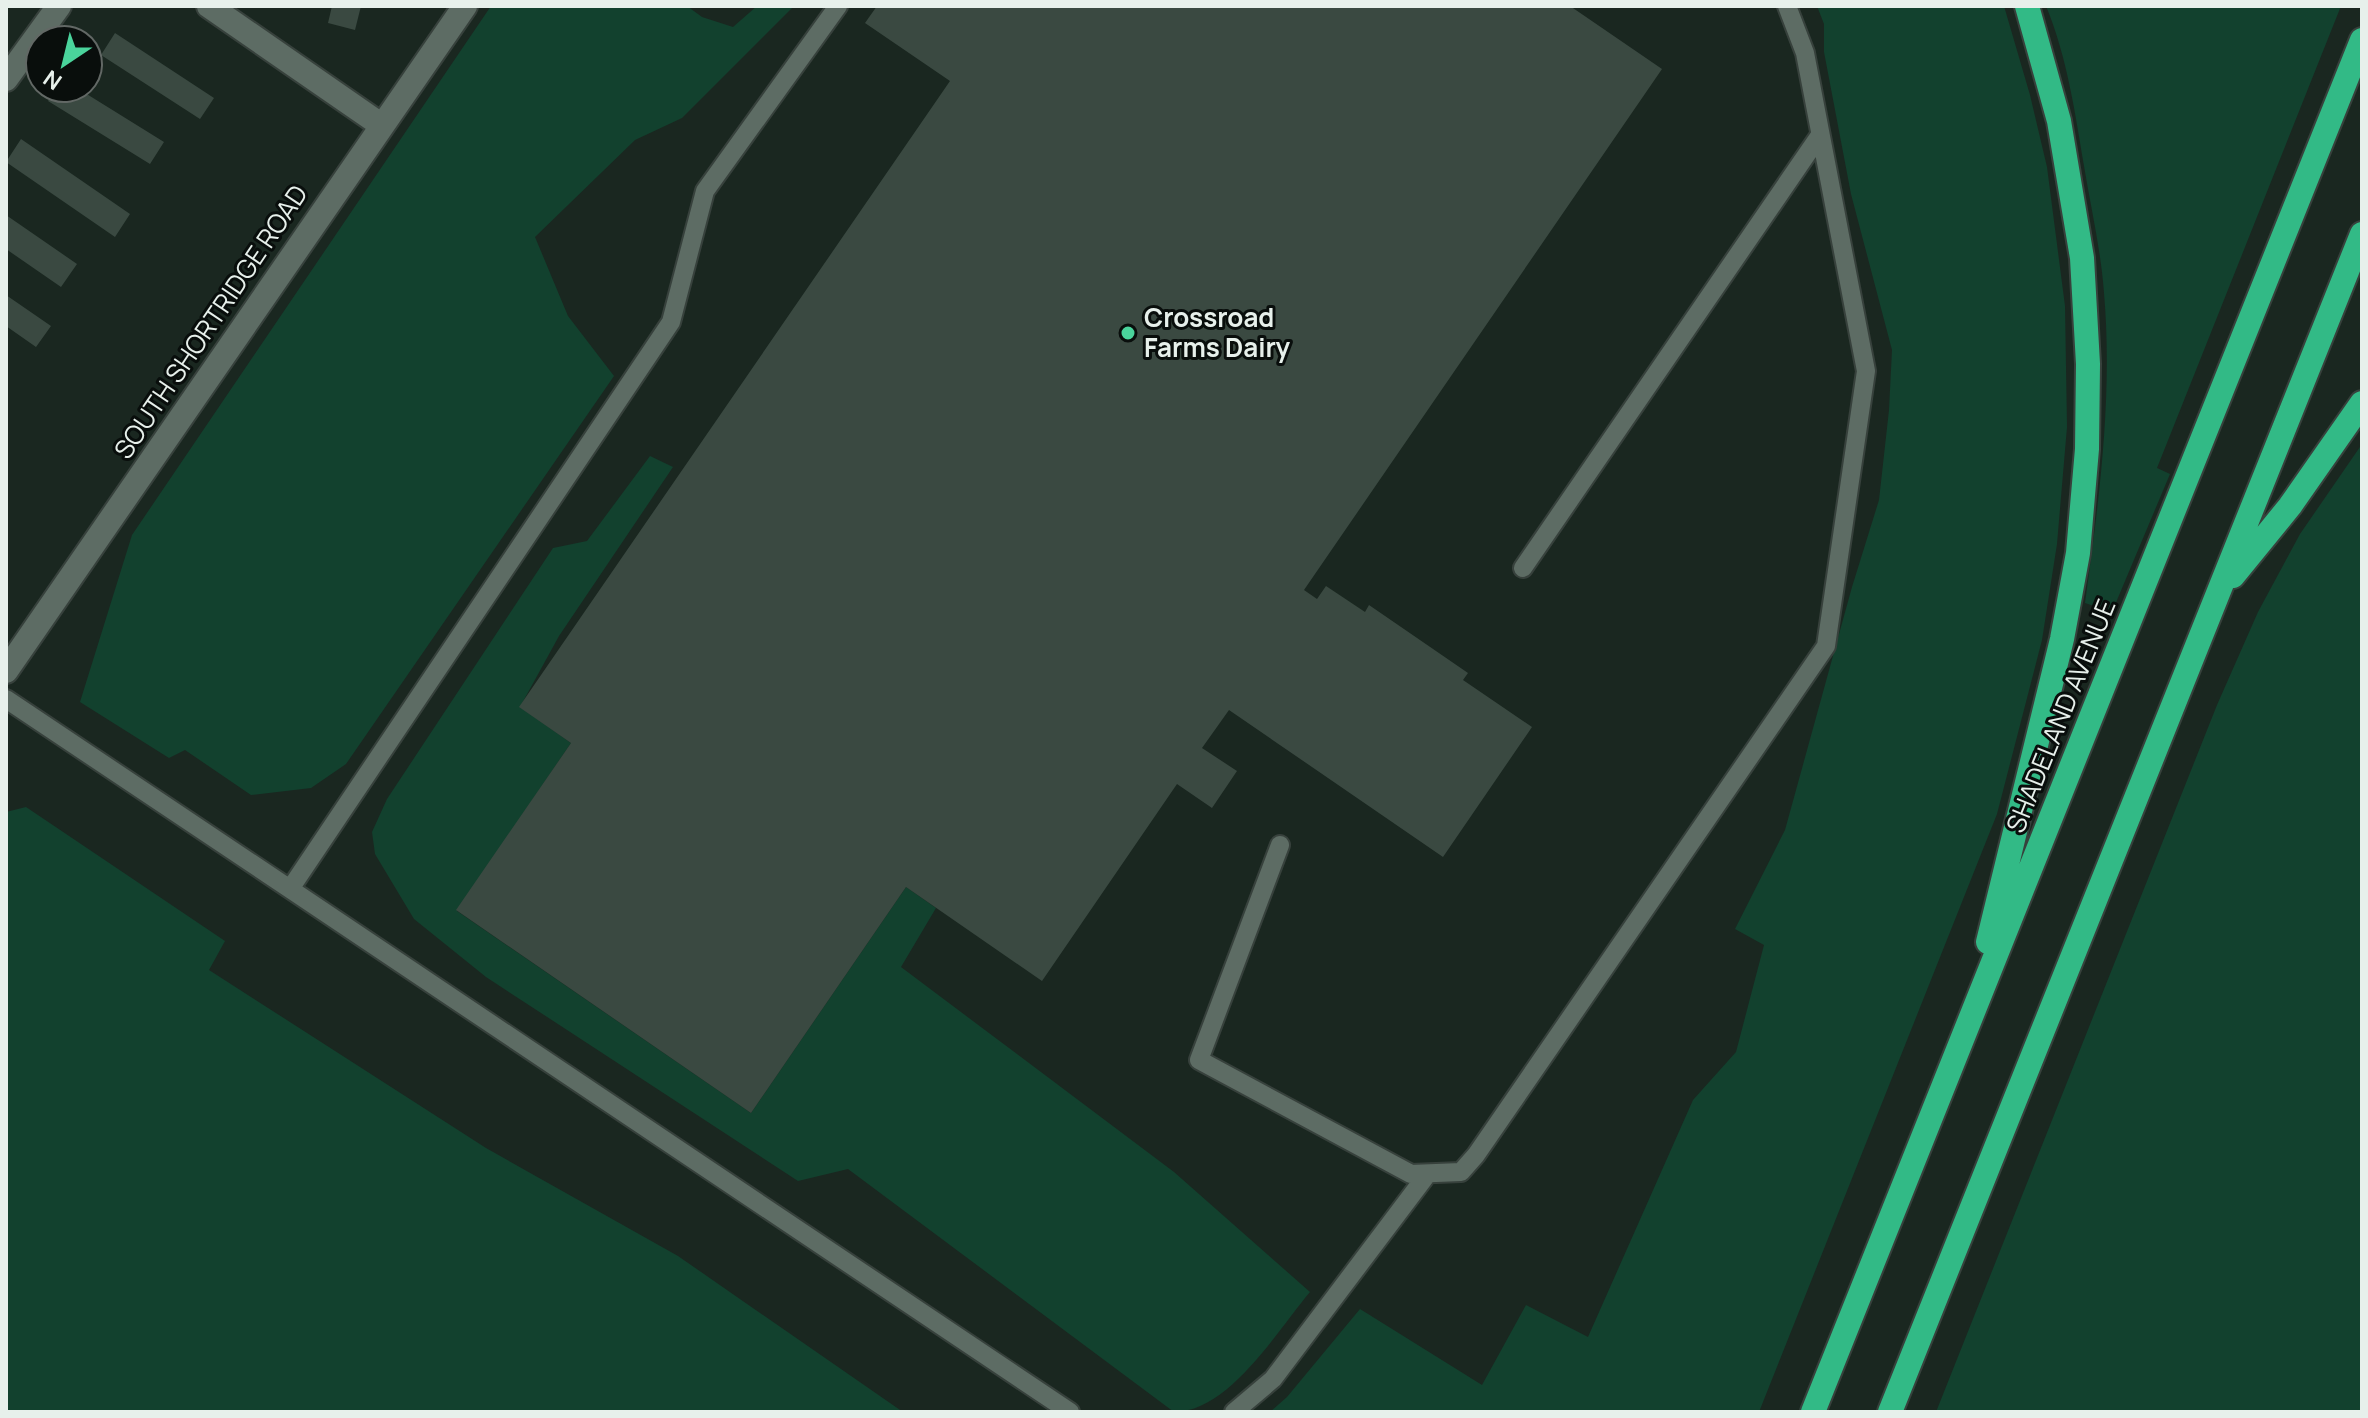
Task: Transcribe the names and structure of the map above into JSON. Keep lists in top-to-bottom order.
{
  "streets": {
    "highway": ["SHADELAND AVENUE"],
    "street": ["SOUTH SHORTRIDGE ROAD"]
  },
  "places": ["Crossroad Farms Dairy"],
  "north": "bottom left"
}
